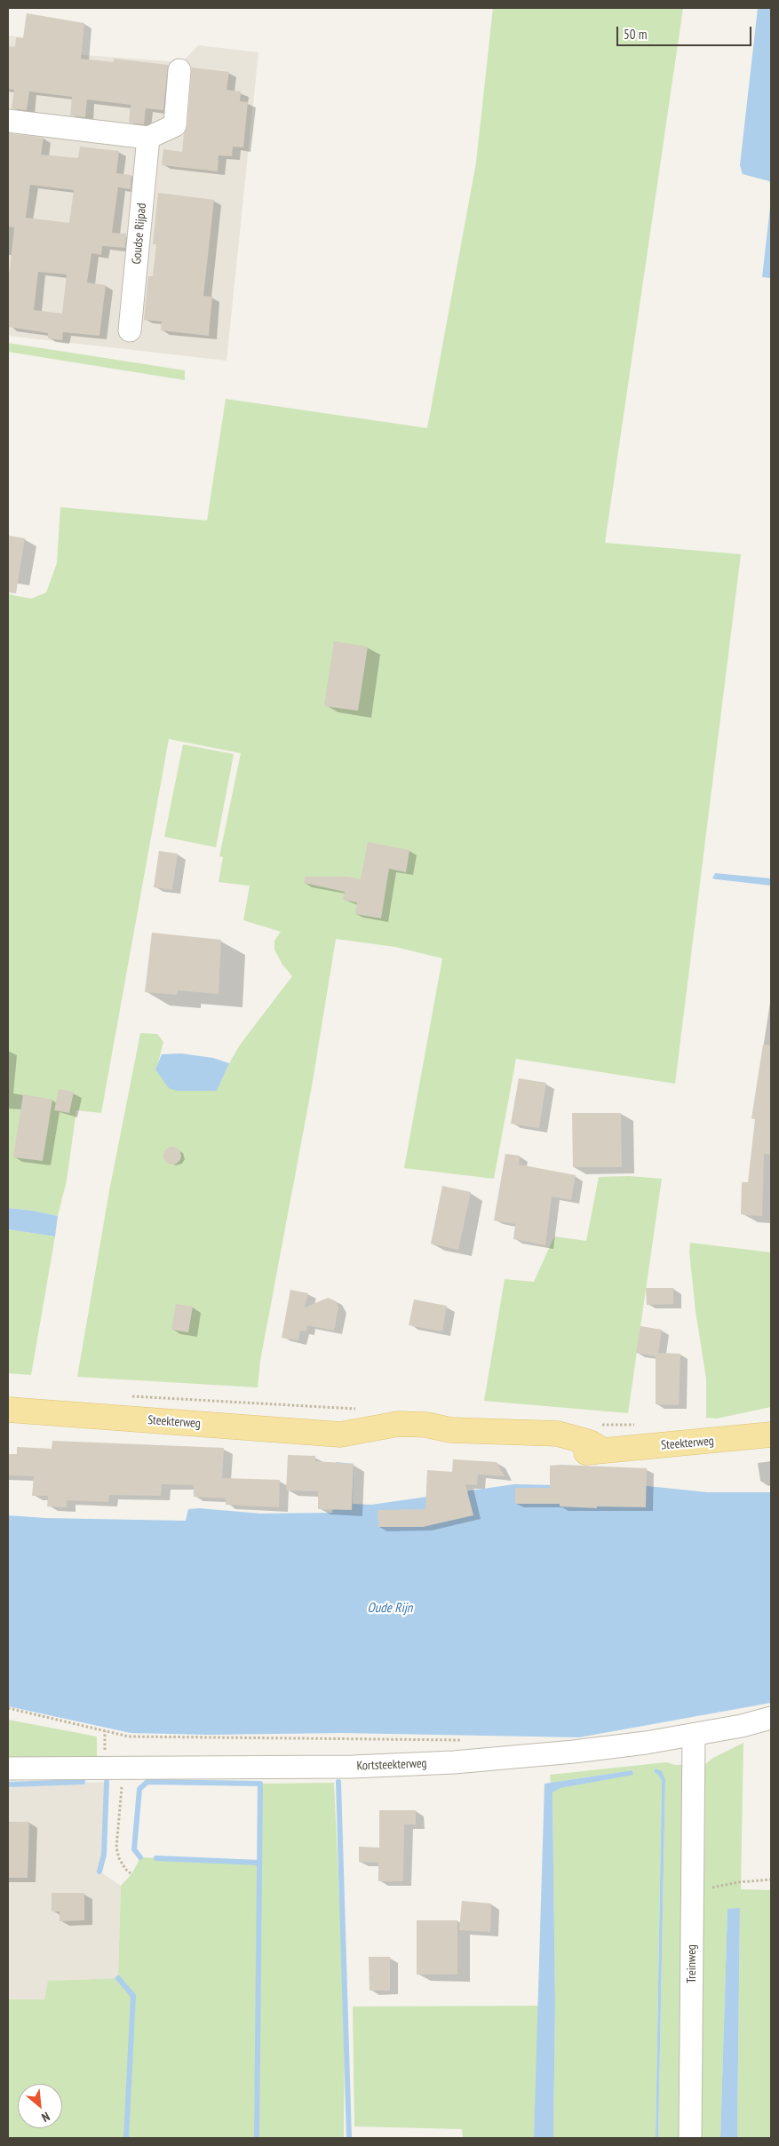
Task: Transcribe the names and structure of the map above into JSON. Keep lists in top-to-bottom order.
{
  "streets": {
    "main road": ["Steekterweg"],
    "street": ["Goudse Rijpad", "Kortsteekterweg", "Treinweg"]
  },
  "crossings": [
    ["Kortsteekterweg", "Treinweg"]
  ],
  "water": ["Oude Rijn"],
  "scale_bar": "50 m",
  "north": "bottom right"
}
